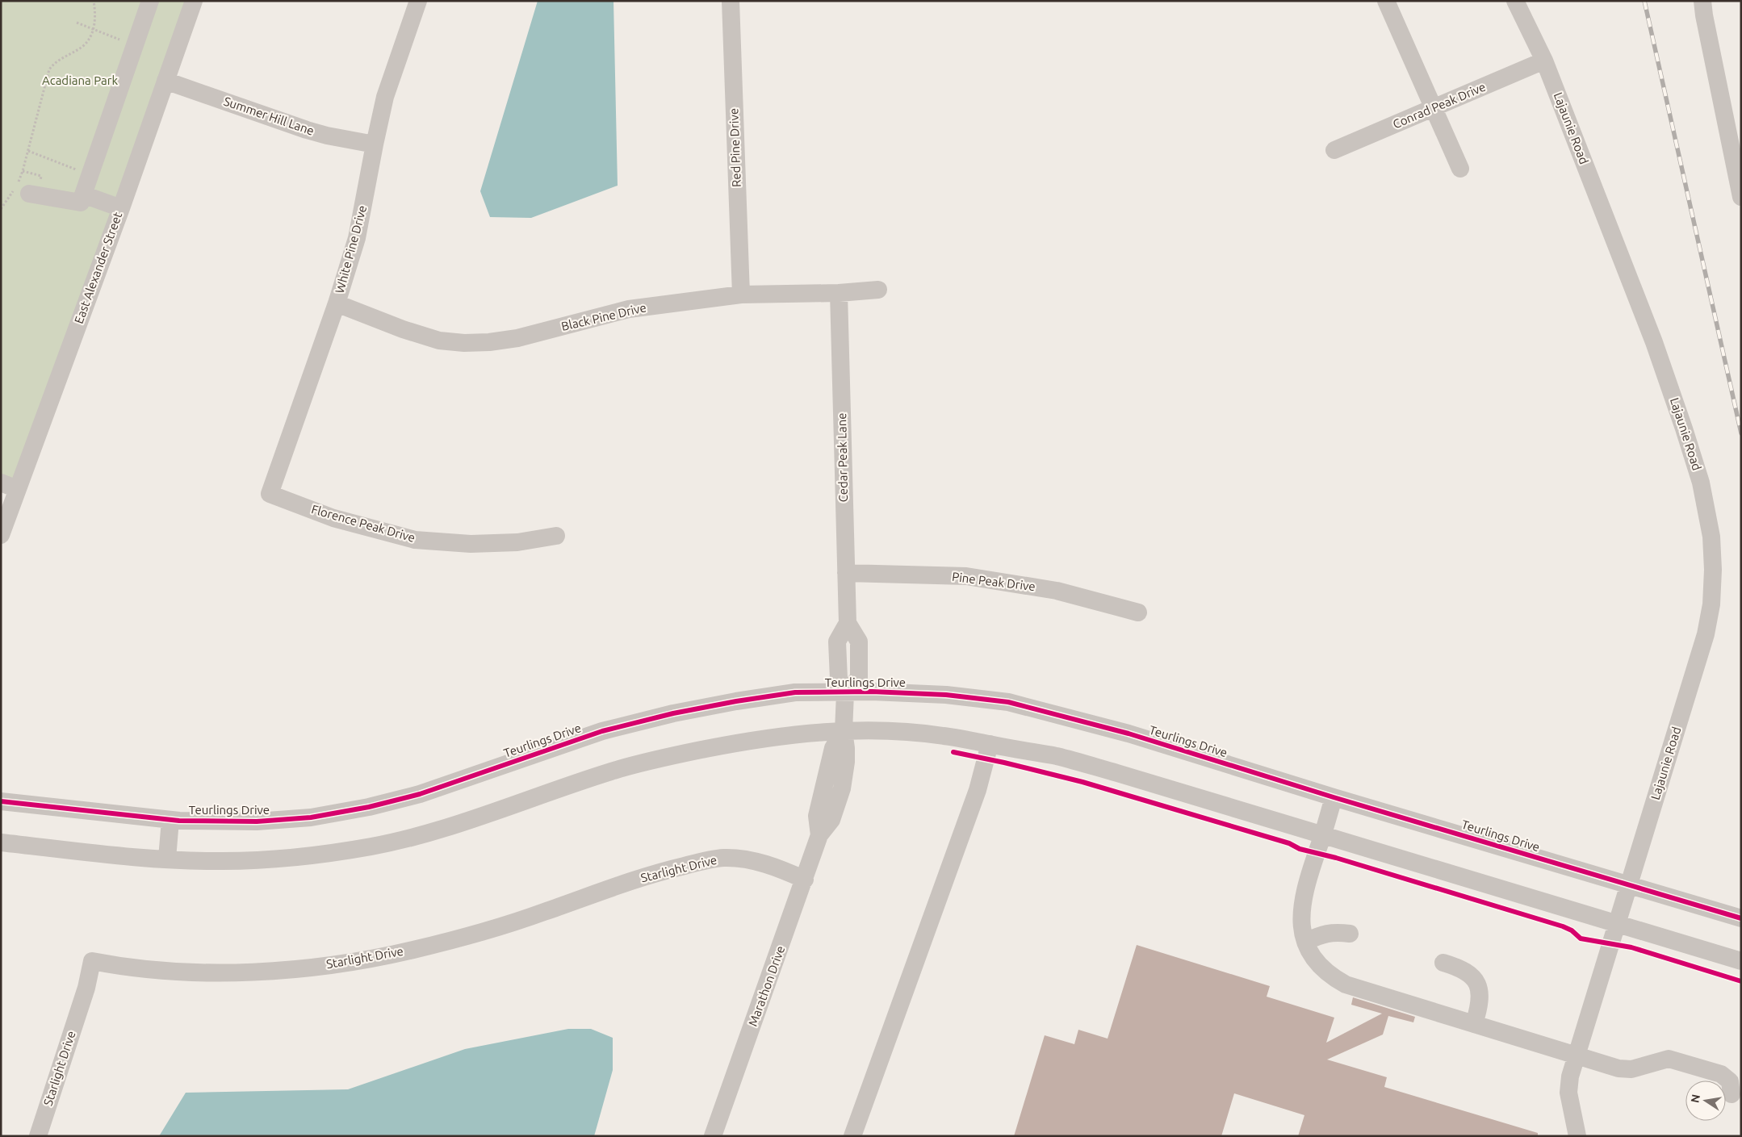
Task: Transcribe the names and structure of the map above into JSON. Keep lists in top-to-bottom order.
{
  "streets": {
    "street": [
      "Conrad Peak Drive",
      "Summer Hill Lane",
      "Lajaunie Road",
      "Red Pine Drive",
      "White Pine Drive",
      "East Alexander Street",
      "Black Pine Drive",
      "Cedar Peak Lane",
      "Florence Peak Drive",
      "Pine Peak Drive",
      "Teurlings Drive",
      "Starlight Drive",
      "Marathon Drive"
    ]
  },
  "crossings": [
    ["Conrad Peak Drive", "Lajaunie Road"],
    ["Summer Hill Lane", "White Pine Drive"],
    ["Summer Hill Lane", "East Alexander Street"],
    ["Lajaunie Road", "Teurlings Drive"],
    ["Red Pine Drive", "Black Pine Drive"],
    ["White Pine Drive", "Black Pine Drive"],
    ["White Pine Drive", "Florence Peak Drive"],
    ["Black Pine Drive", "Cedar Peak Lane"],
    ["Cedar Peak Lane", "Pine Peak Drive"],
    ["Cedar Peak Lane", "Teurlings Drive"],
    ["Cedar Peak Lane", "Marathon Drive"],
    ["Teurlings Drive", "Marathon Drive"],
    ["Starlight Drive", "Marathon Drive"]
  ],
  "parks": ["Acadiana Park"],
  "north": "left"
}
